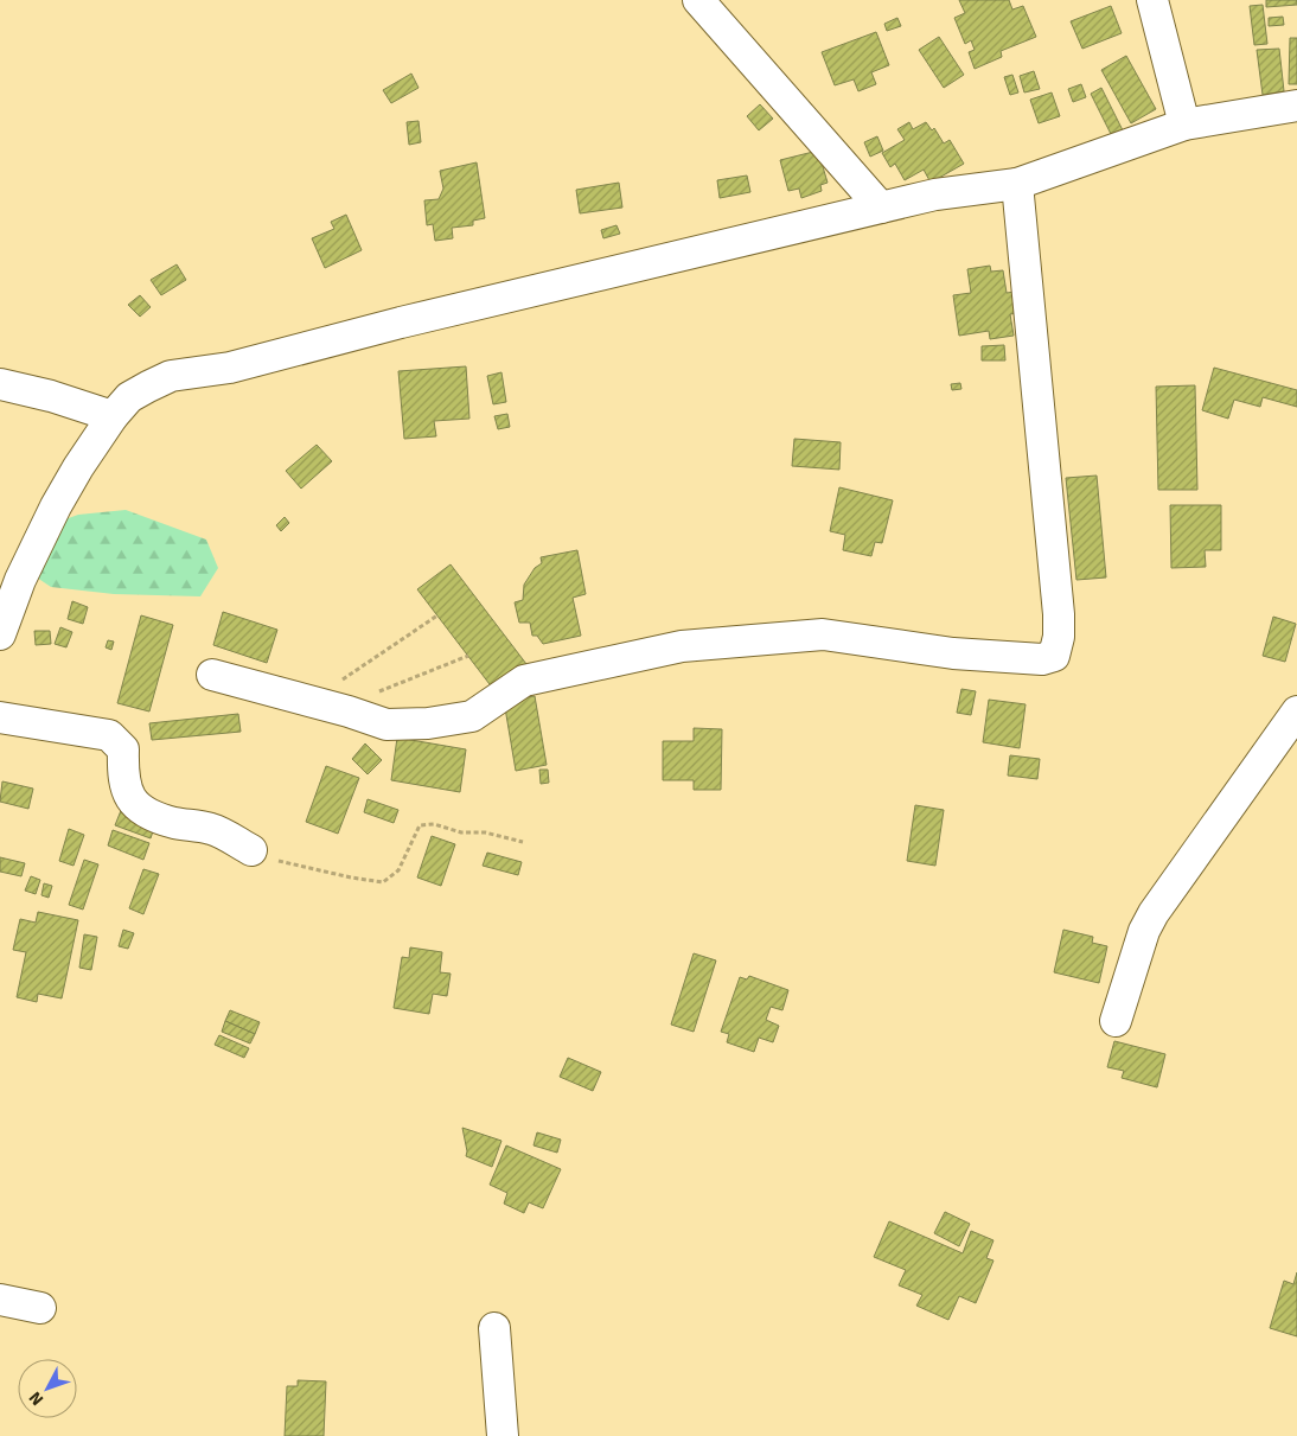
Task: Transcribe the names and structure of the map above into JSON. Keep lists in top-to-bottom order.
{
  "north": "bottom left"
}
